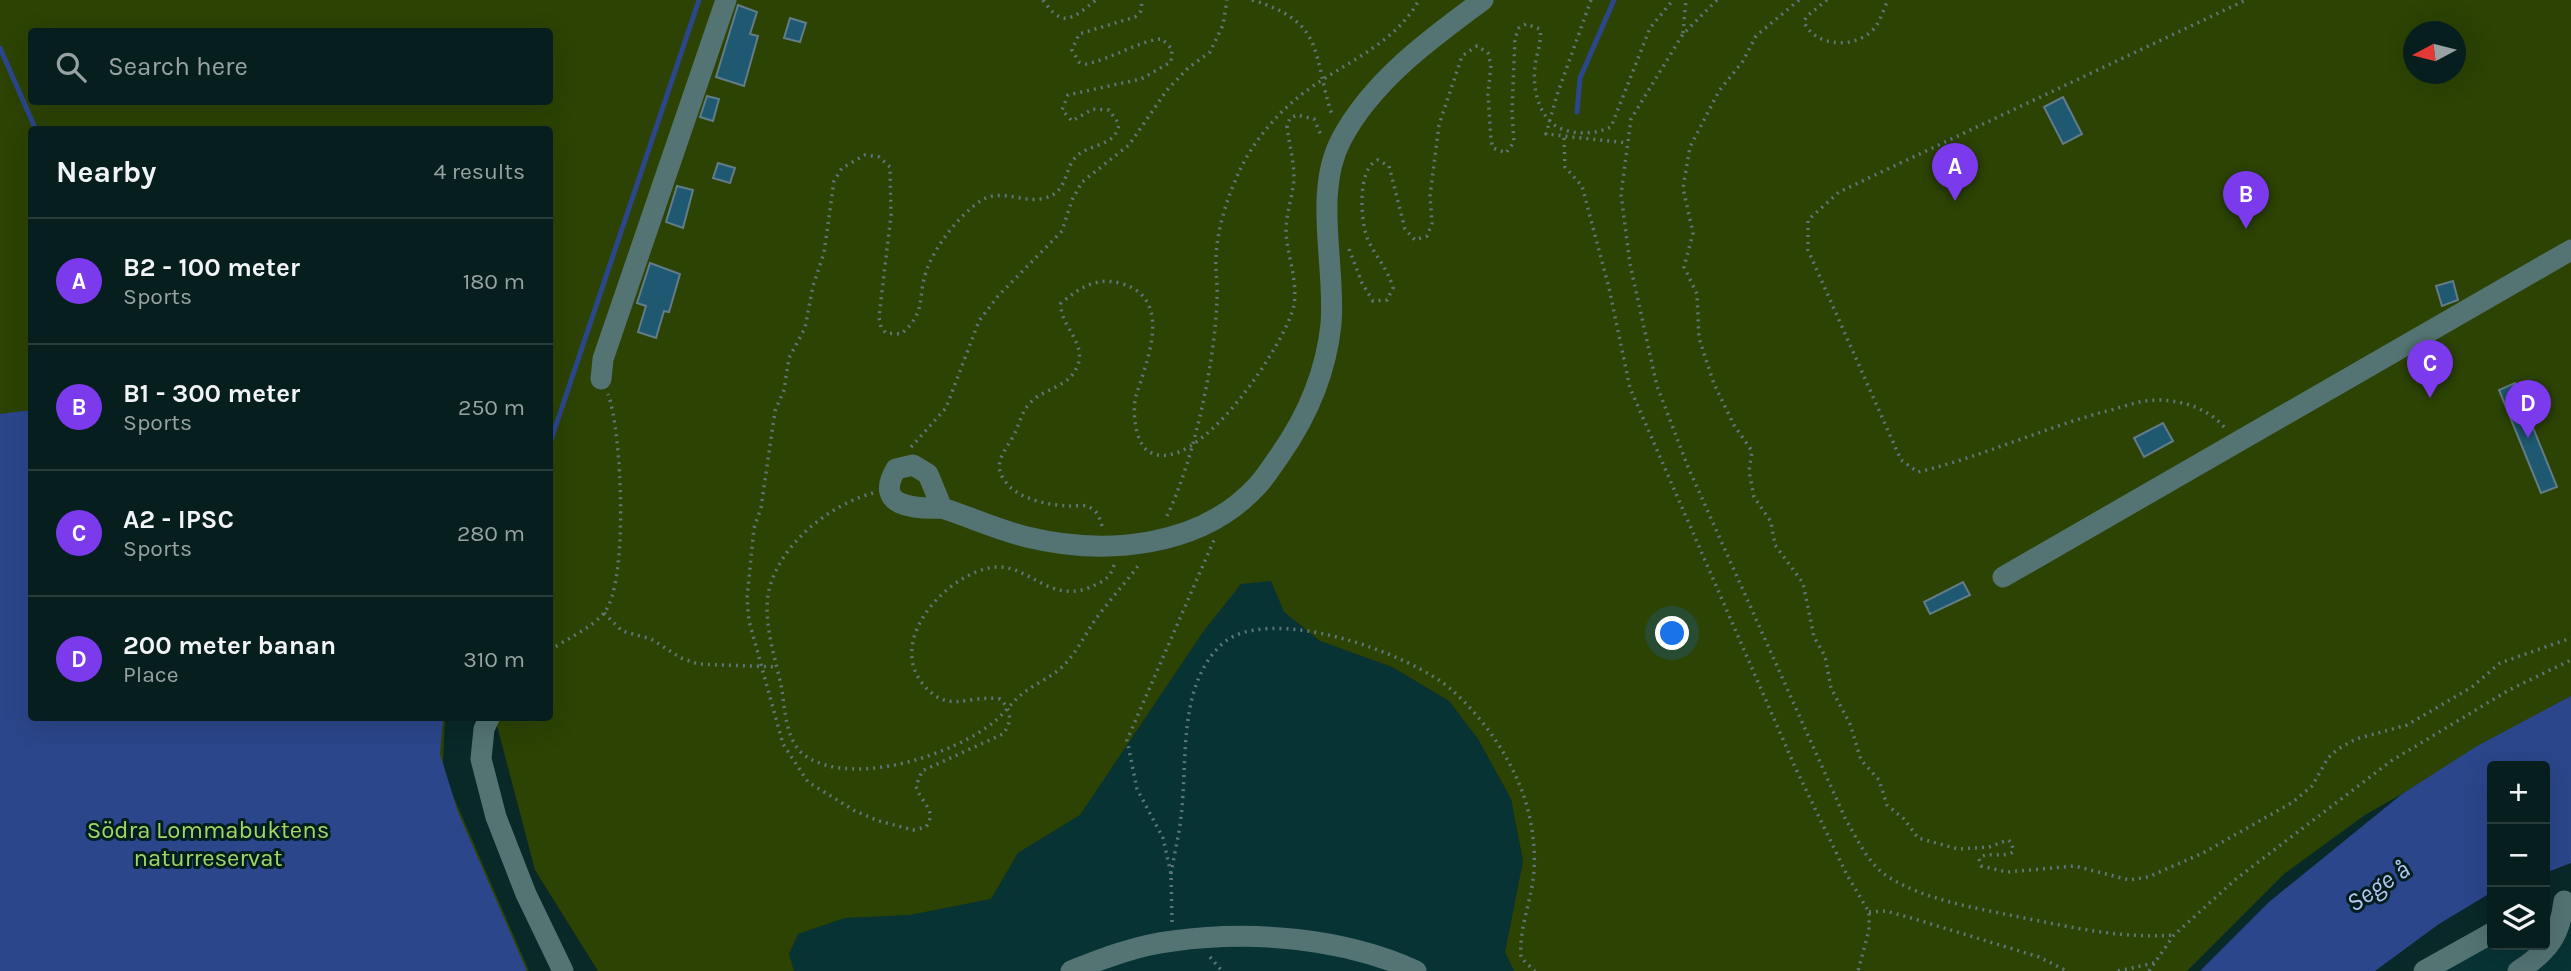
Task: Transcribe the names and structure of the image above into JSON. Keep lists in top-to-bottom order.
{
  "water": ["Sege å"],
  "parks": ["Södra Lommabuktens naturreservat"],
  "north": "left",
  "page": {
    "search": "Search here",
    "heading": ["Nearby", "4 results"],
    "pins": [
      "A",
      "B",
      "C",
      "D"
    ],
    "list": [
      {
        "mark": "A",
        "name": "B2 - 100 meter",
        "note": "Sports",
        "value": "180 m"
      },
      {
        "mark": "B",
        "name": "B1 - 300 meter",
        "note": "Sports",
        "value": "250 m"
      },
      {
        "mark": "C",
        "name": "A2 - IPSC",
        "note": "Sports",
        "value": "280 m"
      },
      {
        "mark": "D",
        "name": "200 meter banan",
        "note": "Place",
        "value": "310 m"
      }
    ],
    "map_buttons": ["+", "−"]
  }
}
